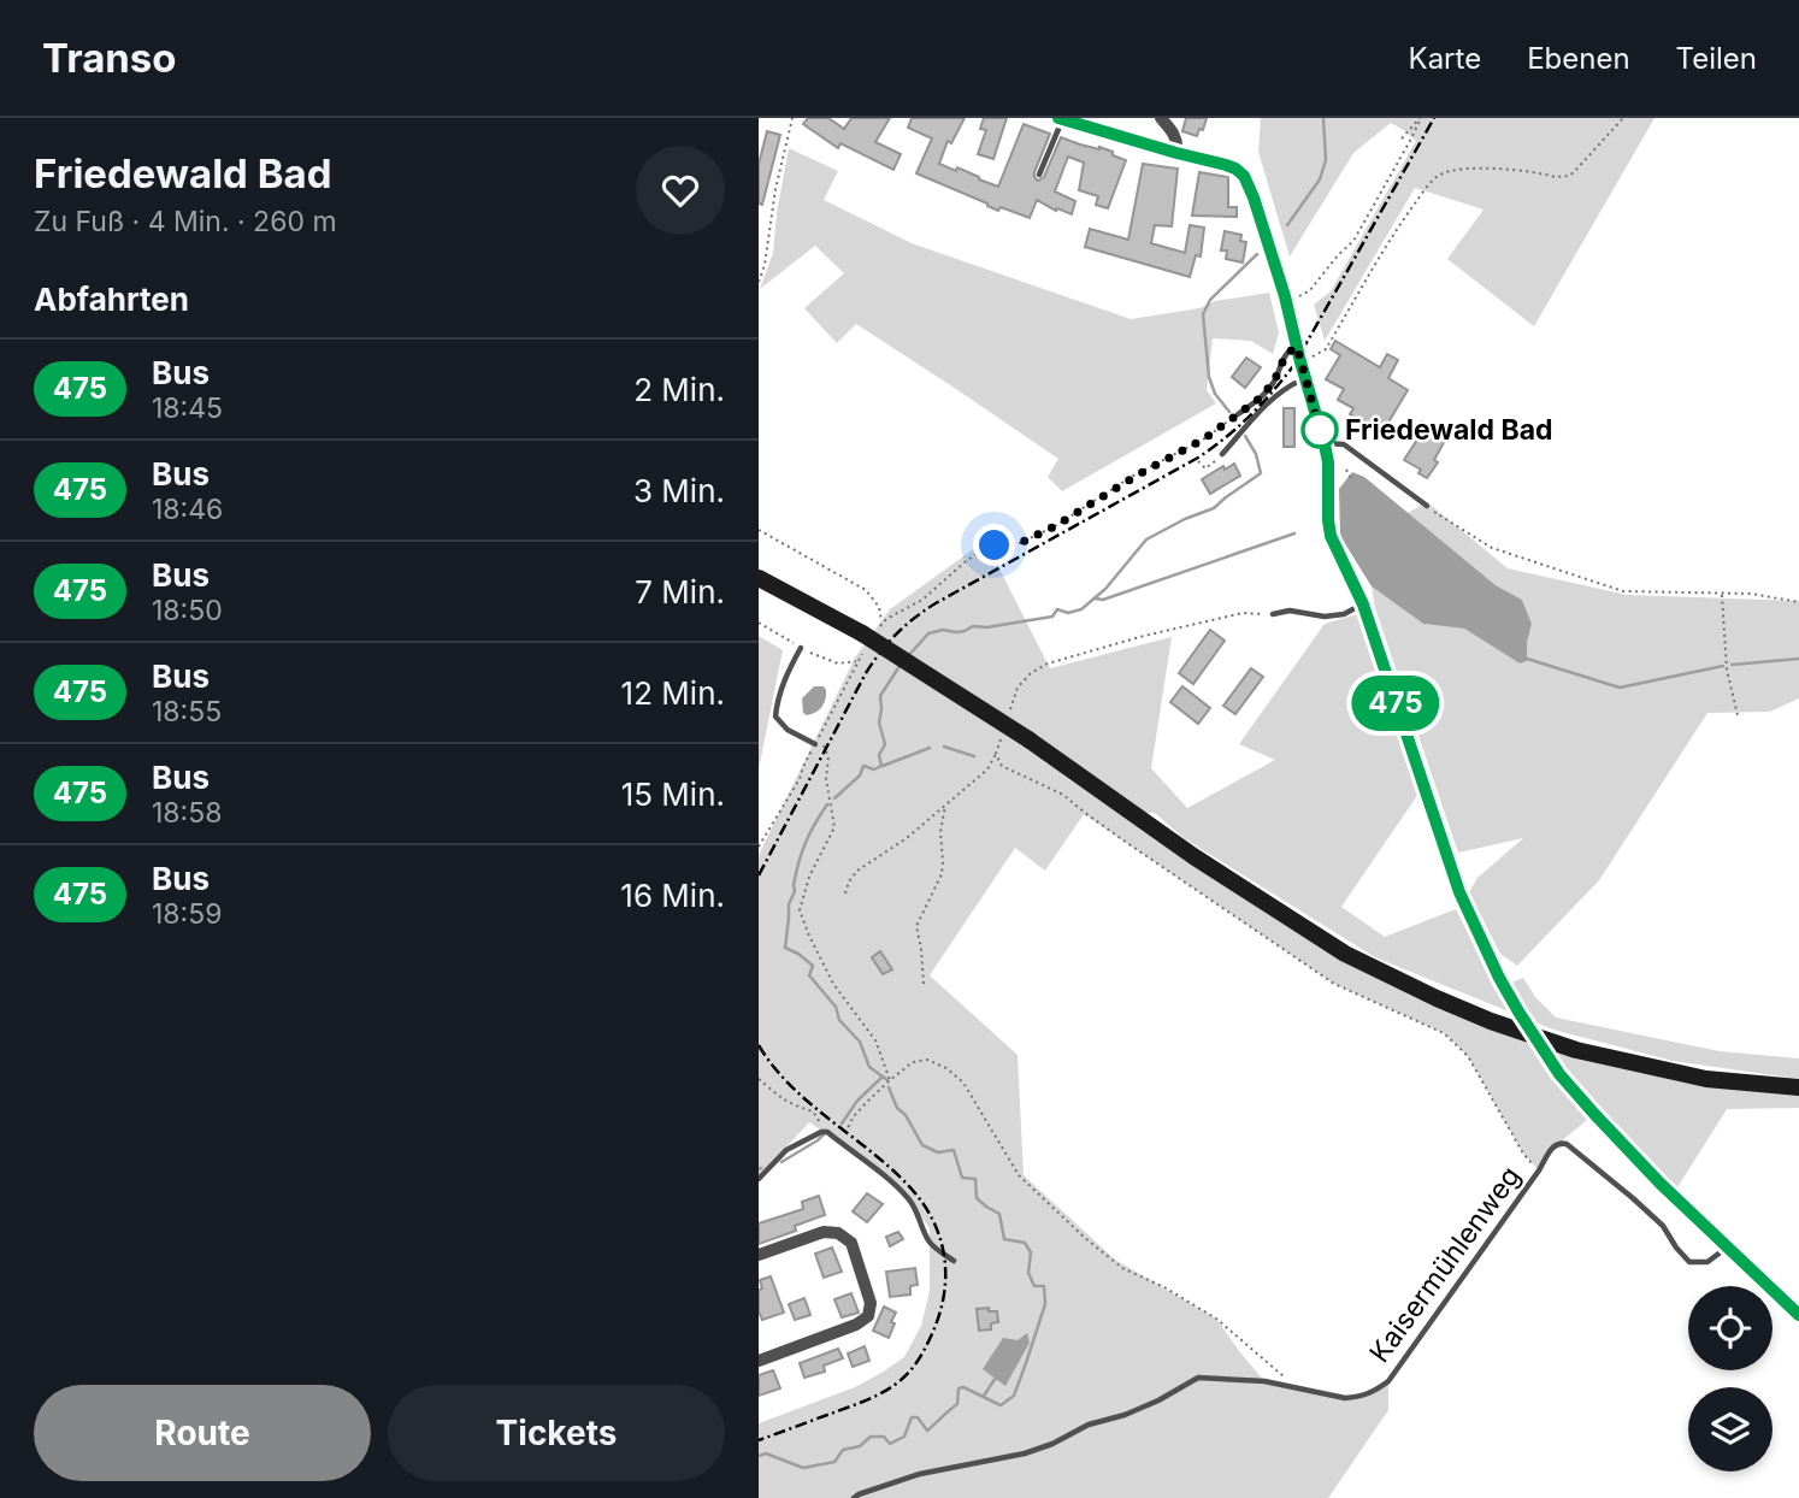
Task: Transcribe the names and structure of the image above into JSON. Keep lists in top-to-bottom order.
{
  "streets": {
    "lane": ["Kaisermühlenweg"]
  },
  "places": ["Friedewald Bad"],
  "lines": ["bus line 475"],
  "page": {
    "header": "Transo",
    "nav": ["Karte", "Ebenen", "Teilen"],
    "heading": [
      ["Friedewald Bad", "Zu Fuß · 4 Min. · 260 m"],
      "Abfahrten"
    ],
    "on_map": "475",
    "list": [
      {
        "mark": "475",
        "name": "Bus",
        "note": "18:45",
        "value": "2 Min."
      },
      {
        "mark": "475",
        "name": "Bus",
        "note": "18:46",
        "value": "3 Min."
      },
      {
        "mark": "475",
        "name": "Bus",
        "note": "18:50",
        "value": "7 Min."
      },
      {
        "mark": "475",
        "name": "Bus",
        "note": "18:55",
        "value": "12 Min."
      },
      {
        "mark": "475",
        "name": "Bus",
        "note": "18:58",
        "value": "15 Min."
      },
      {
        "mark": "475",
        "name": "Bus",
        "note": "18:59",
        "value": "16 Min."
      }
    ],
    "buttons": ["Route", "Tickets"]
  }
}
